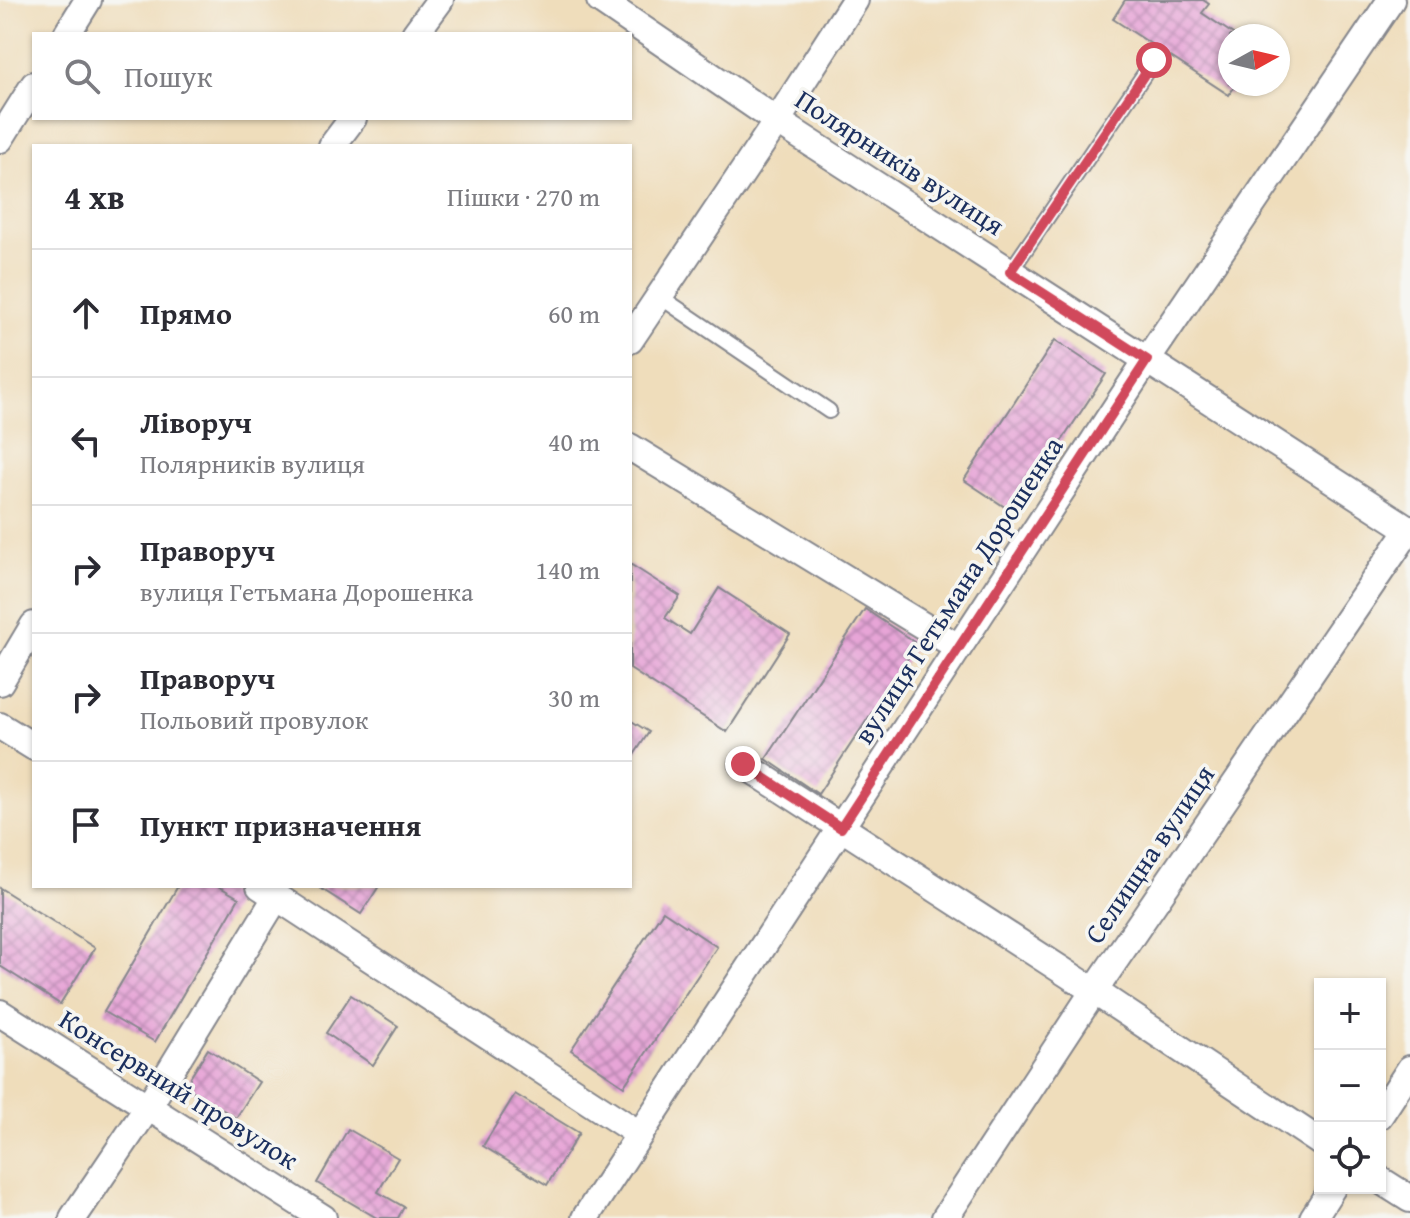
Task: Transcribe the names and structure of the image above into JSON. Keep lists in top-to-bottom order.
{
  "streets": {
    "street": [
      "Полярників вулиця",
      "вулиця Гетьмана Дорошенка",
      "Селищна вулиця",
      "Консервний провулок"
    ]
  },
  "crossings": [
    ["Полярників вулиця", "вулиця Гетьмана Дорошенка"],
    ["Полярників вулиця", "Селищна вулиця"]
  ],
  "north": "right",
  "page": {
    "search": "Пошук",
    "heading": ["4 хв", "Пішки · 270 m"],
    "list": [
      ["Прямо", "60 m"],
      ["Ліворуч", "Полярників вулиця", "40 m"],
      ["Праворуч", "вулиця Гетьмана Дорошенка", "140 m"],
      ["Праворуч", "Польовий провулок", "30 m"],
      "Пункт призначення"
    ],
    "map_buttons": ["+", "−"]
  }
}
